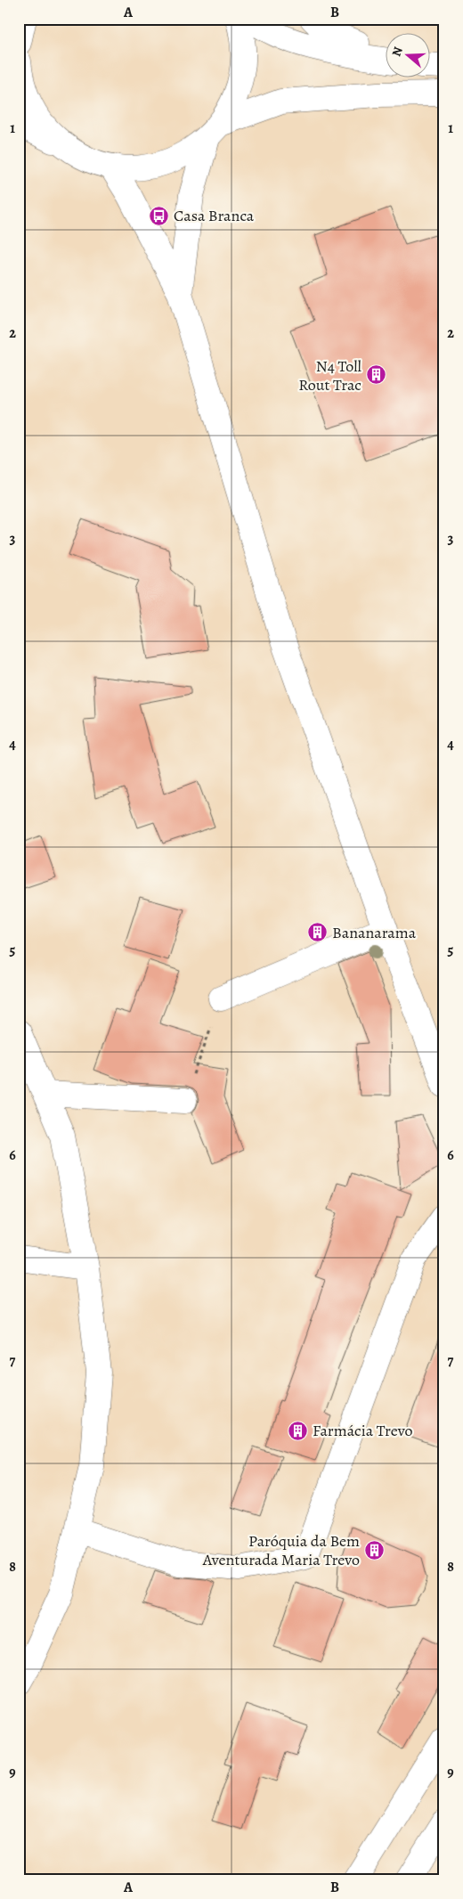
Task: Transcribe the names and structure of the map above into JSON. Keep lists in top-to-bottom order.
{
  "places": {
    "bus stop": ["Casa Branca"],
    "building": [
      "N4 Toll Rout Trac",
      "Bananarama",
      "Farmácia Trevo",
      "Paróquia da Bem Aventurada Maria Trevo"
    ]
  },
  "north": "left",
  "grid": {
    "columns": ["A", "B"],
    "rows": [
      "1",
      "2",
      "3",
      "4",
      "5",
      "6",
      "7",
      "8",
      "9"
    ]
  }
}
